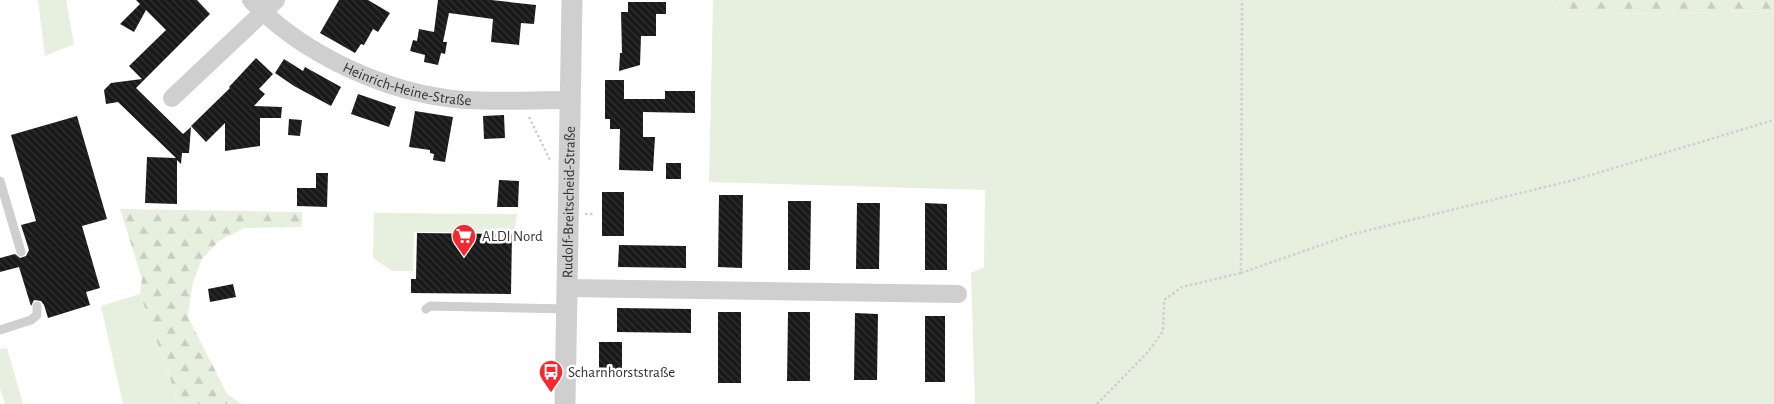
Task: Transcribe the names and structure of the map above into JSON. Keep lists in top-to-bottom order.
{
  "streets": {
    "street": ["Heinrich-Heine-Straße", "Rudolf-Breitscheid-Straße"]
  },
  "crossings": [
    ["Heinrich-Heine-Straße", "Rudolf-Breitscheid-Straße"]
  ],
  "places": {
    "supermarket": ["ALDI Nord"],
    "bus stop": ["Scharnhorststraße"]
  }
}
